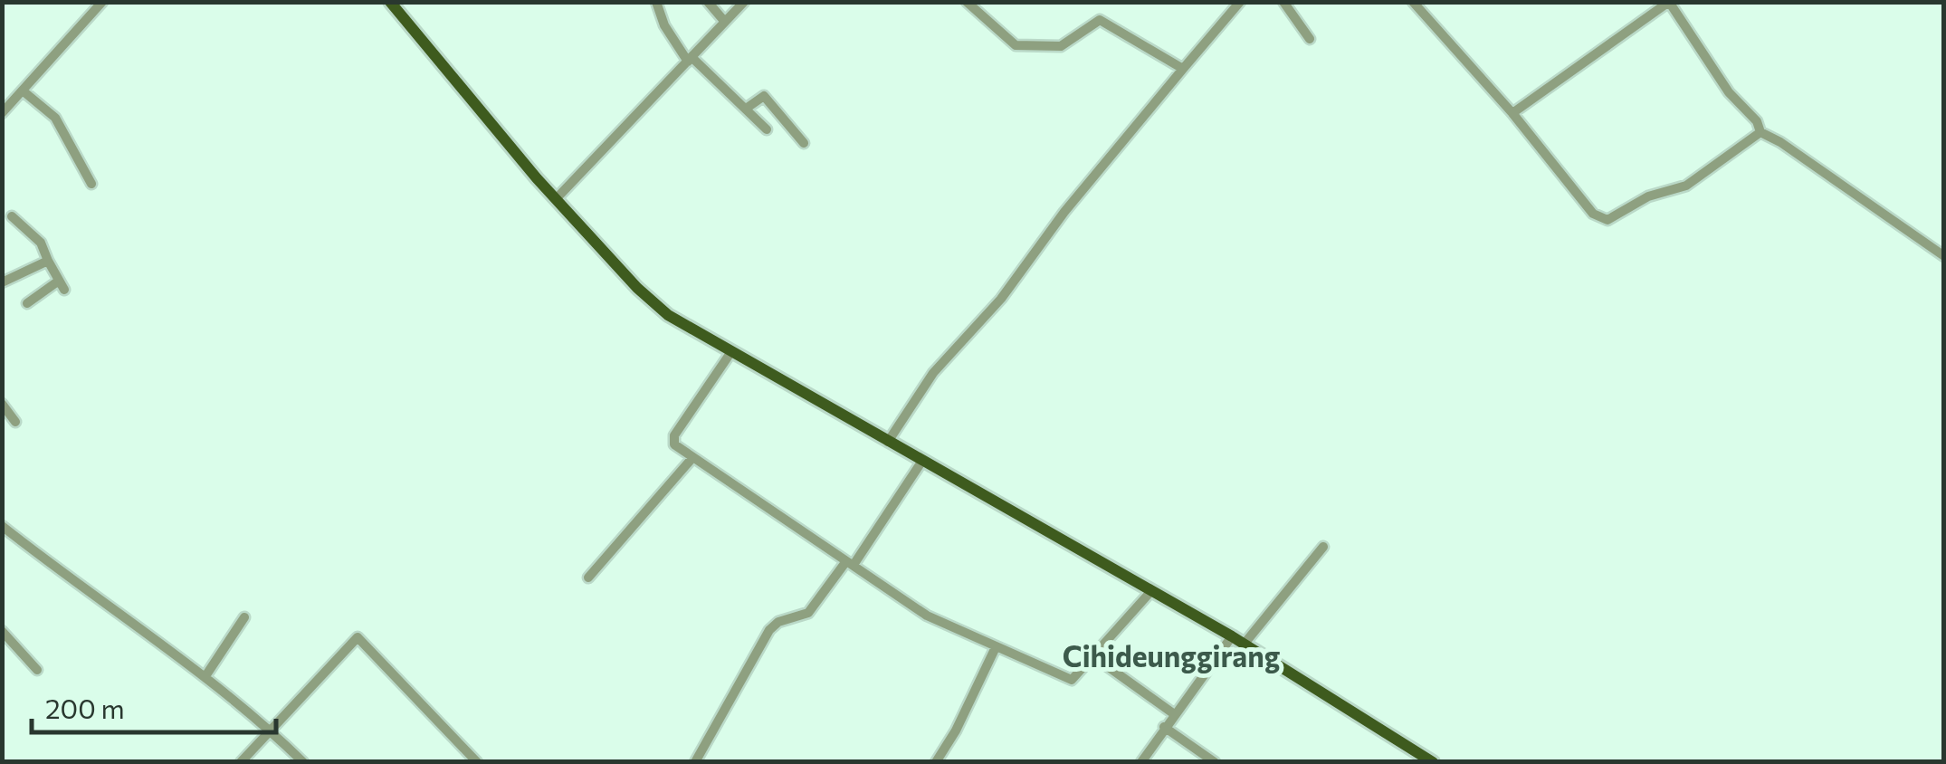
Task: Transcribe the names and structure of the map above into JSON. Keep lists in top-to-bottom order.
{
  "districts": ["Cihideunggirang"],
  "scale_bar": "200 m"
}
